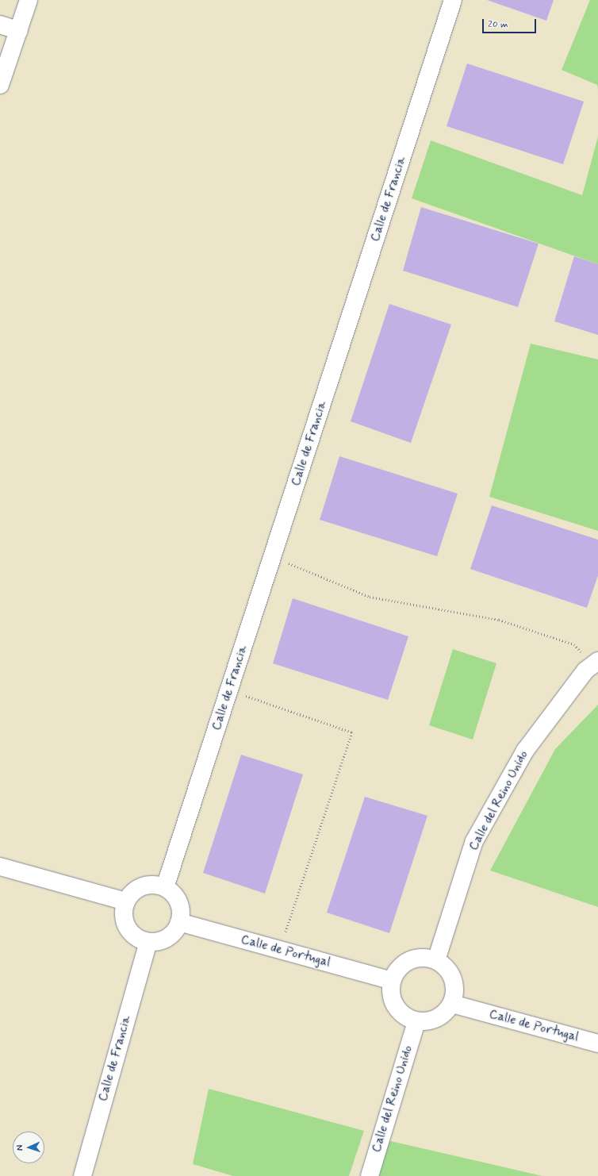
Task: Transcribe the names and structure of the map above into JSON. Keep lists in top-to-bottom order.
{
  "streets": {
    "street": ["Calle de Francia", "Calle del Reino Unido", "Calle de Portugal"]
  },
  "crossings": [
    ["Calle de Francia", "Calle de Portugal"],
    ["Calle del Reino Unido", "Calle de Portugal"]
  ],
  "scale_bar": "20 m",
  "north": "left"
}
